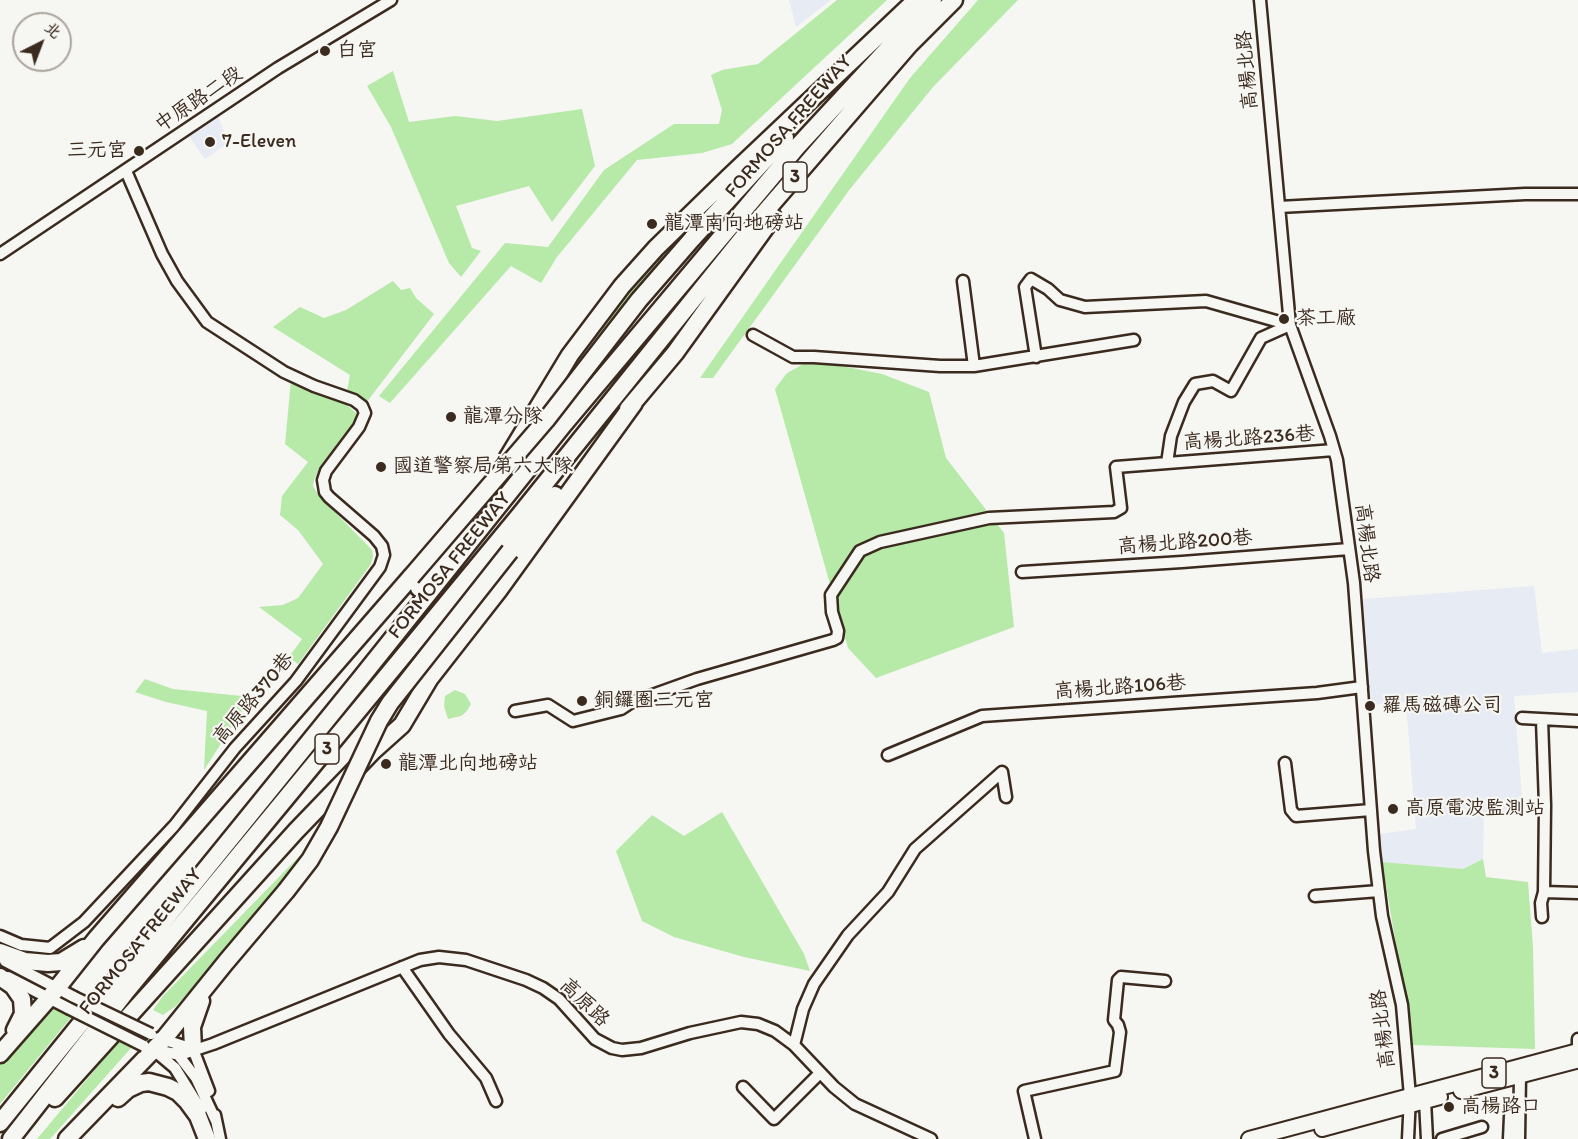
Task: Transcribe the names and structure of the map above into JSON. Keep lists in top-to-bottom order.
{
  "streets": {
    "highway": ["FORMOSA FREEWAY", "3"],
    "street": [
      "高楊北路",
      "中原路二段",
      "高楊北路236巷",
      "高楊北路200巷",
      "高楊北路106巷",
      "高原路370巷",
      "高原路"
    ]
  },
  "crossings": [
    ["高楊北路", "3"],
    ["高楊北路", "高楊北路236巷"],
    ["高楊北路", "高楊北路200巷"],
    ["高楊北路", "高楊北路106巷"],
    ["中原路二段", "高原路370巷"]
  ],
  "places": [
    "白宮",
    "7-Eleven",
    "三元宮",
    "龍潭南向地磅站",
    "茶工廠",
    "龍潭分隊",
    "國道警察局第六大隊",
    "銅鑼圈三元宮",
    "羅馬磁磚公司",
    "龍潭北向地磅站",
    "高原電波監測站",
    "高楊路口"
  ],
  "north": "top right"
}
